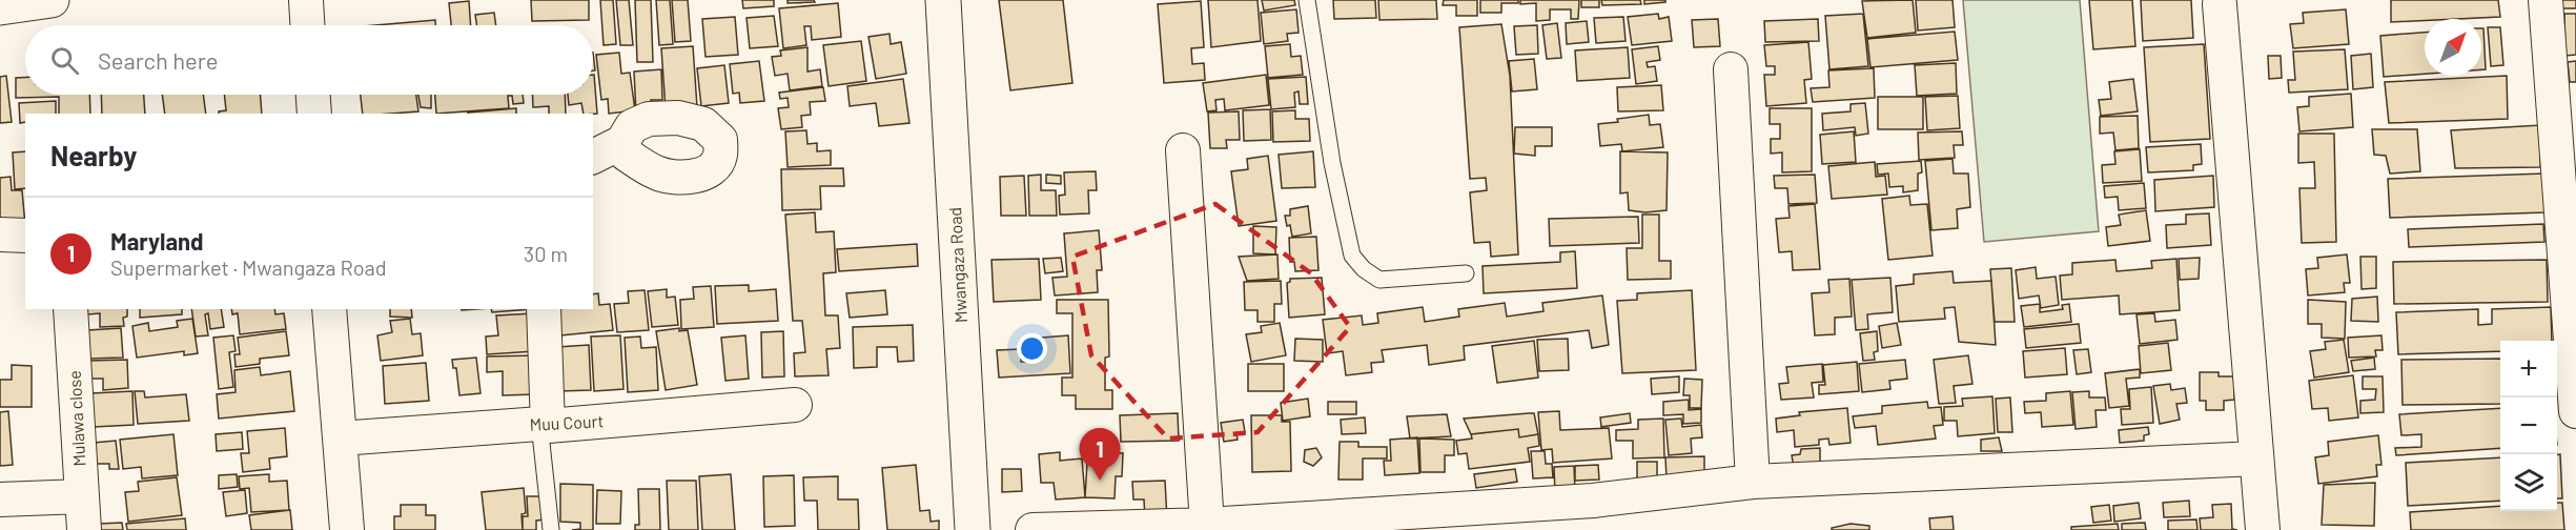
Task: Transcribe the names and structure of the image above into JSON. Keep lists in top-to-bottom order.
{
  "streets": {
    "main road": ["Mwangaza Road"],
    "street": ["Mulawa close", "Muu Court"]
  },
  "north": "top right",
  "page": {
    "search": "Search here",
    "heading": "Nearby",
    "list": [
      {
        "mark": "1",
        "name": "Maryland",
        "note": "Supermarket · Mwangaza Road",
        "value": "30 m"
      }
    ],
    "map_buttons": ["+", "−"],
    "pins": "1"
  }
}
